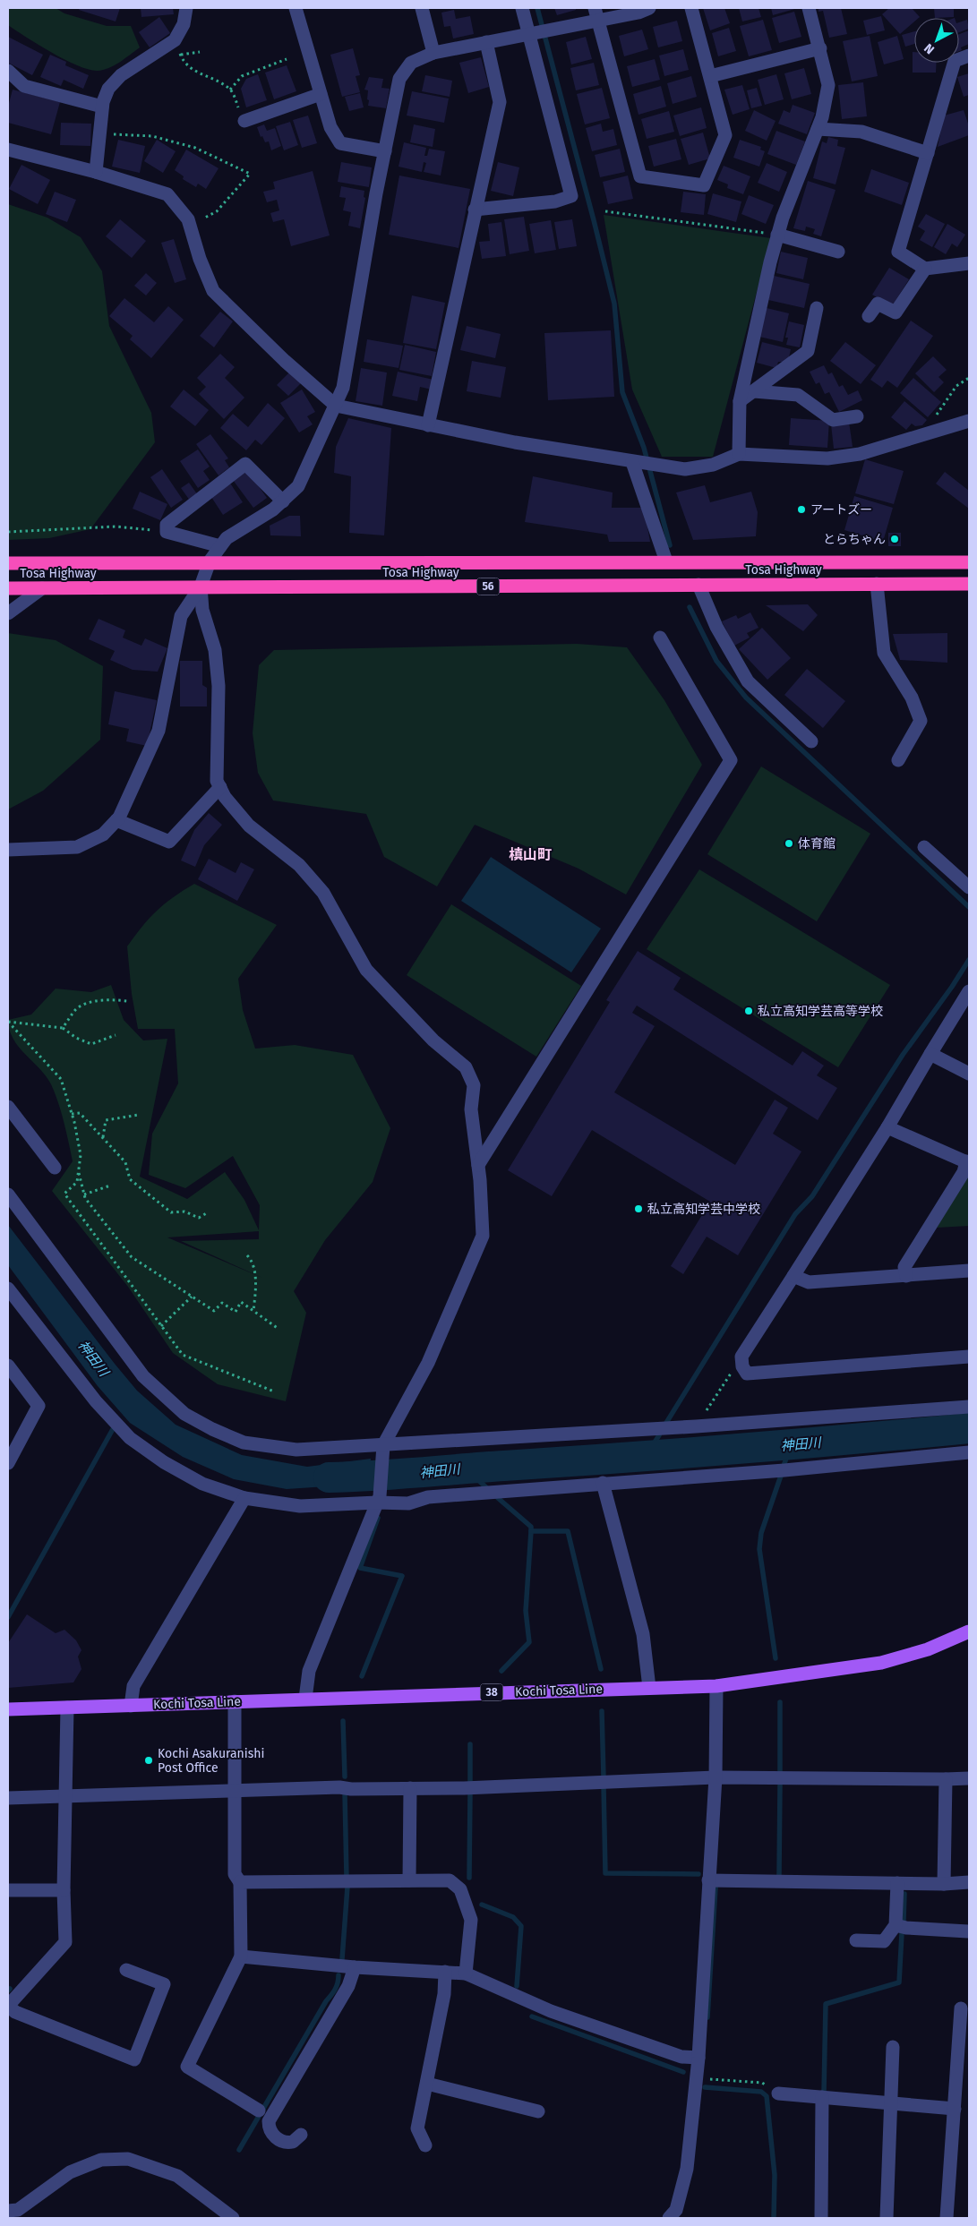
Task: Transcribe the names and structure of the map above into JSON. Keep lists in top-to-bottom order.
{
  "streets": {
    "highway": ["Tosa Highway", "56"],
    "main road": ["Kochi Tosa Line", "38"]
  },
  "districts": ["槙山町"],
  "water": ["神田川"],
  "places": [
    "アートズー",
    "とらちゃん",
    "体育館",
    "私立高知学芸高等学校",
    "私立高知学芸中学校",
    "Kochi Asakuranishi Post Office"
  ],
  "north": "bottom left"
}
